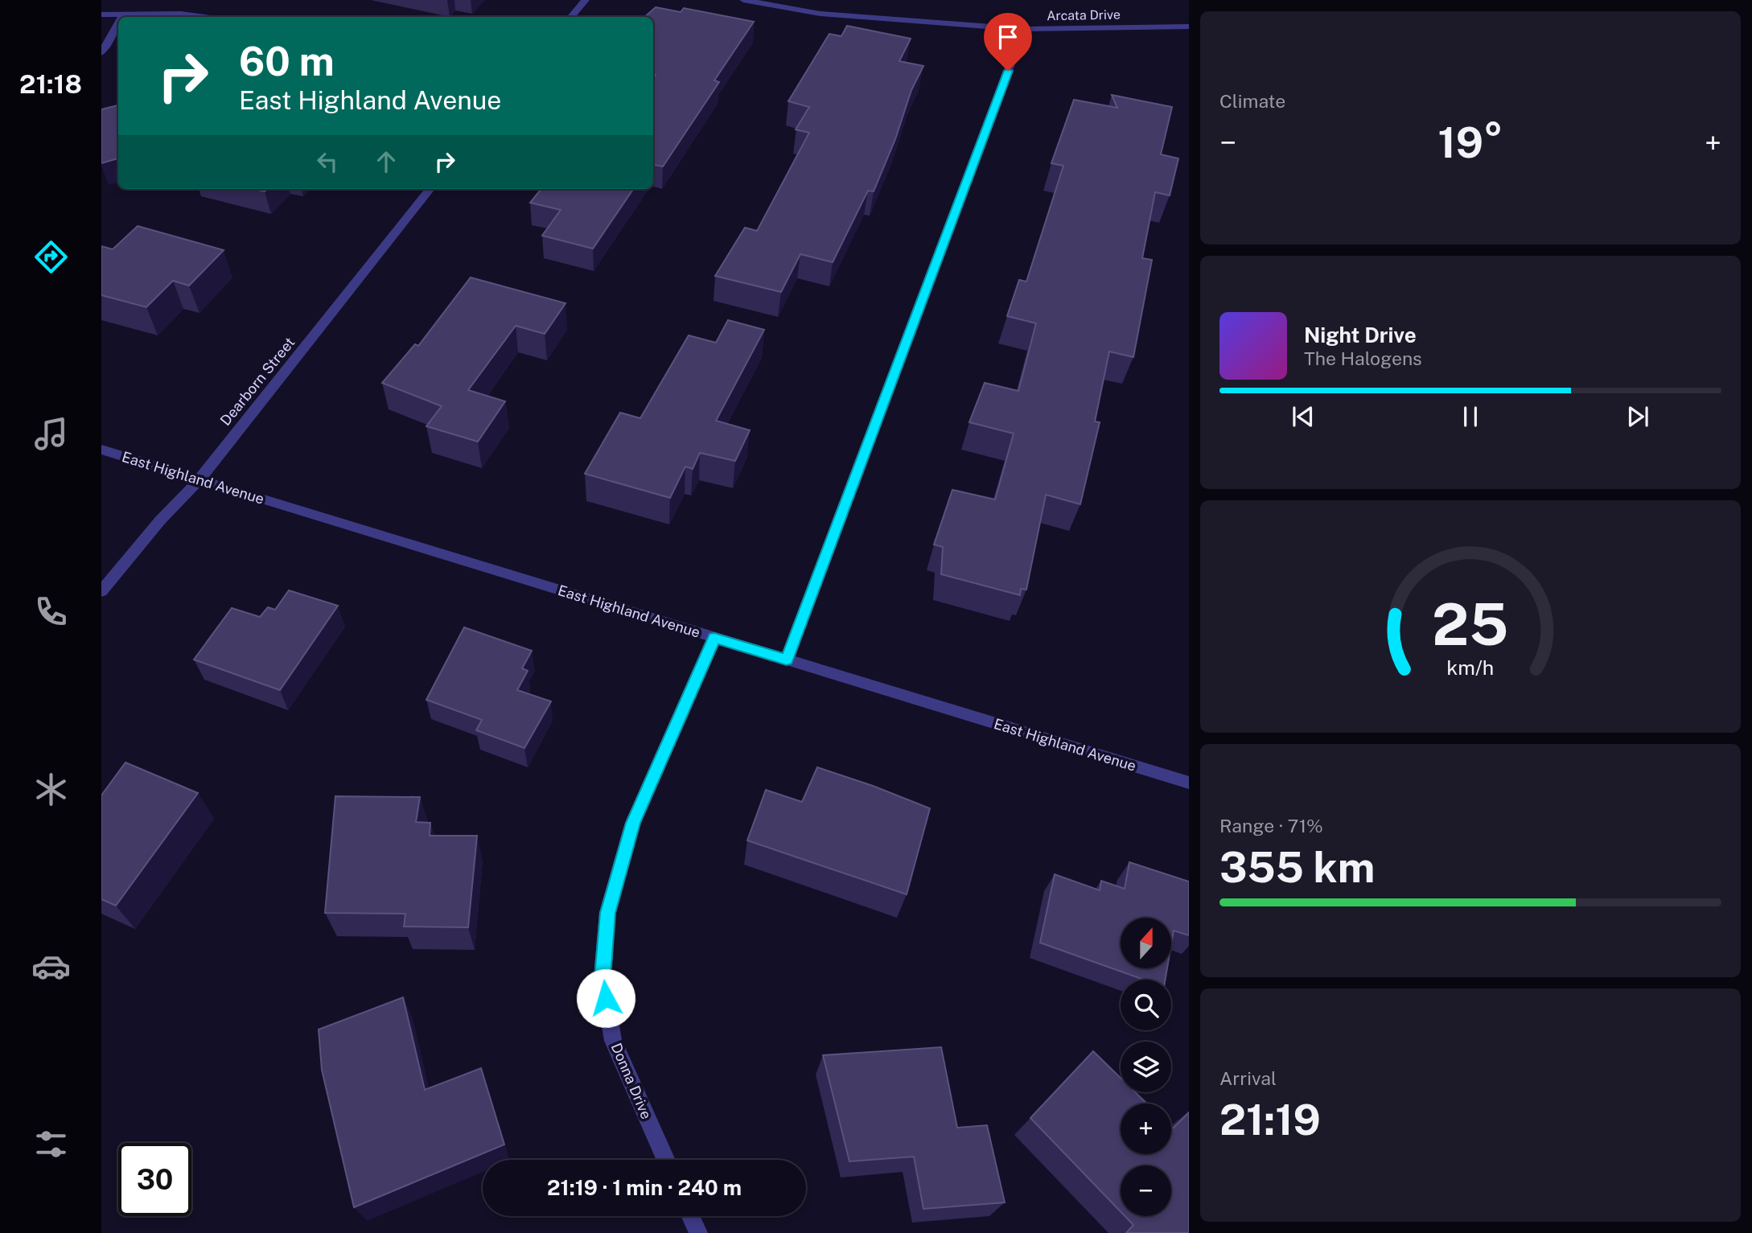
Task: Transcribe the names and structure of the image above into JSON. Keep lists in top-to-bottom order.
{
  "streets": {
    "street": [
      "Arcata Drive",
      "Dearborn Street",
      "East Highland Avenue",
      "Donna Drive"
    ]
  },
  "crossings": [
    ["Dearborn Street", "East Highland Avenue"],
    ["East Highland Avenue", "Donna Drive"]
  ],
  "north": "top",
  "page": {
    "tabs": "21:18",
    "tile": [
      "Climate",
      ["Range · 71%", "355 km"],
      ["Arrival", "21:19"]
    ],
    "turn": ["60 m", "East Highland Avenue"],
    "heat": ["−", "19°", "+"],
    "song": ["Night Drive", "The Halogens"],
    "map_buttons": ["+", "−"],
    "limit": "30",
    "trip": "21:19 · 1 min · 240 m",
    "gauge": ["25", "km/h"]
  }
}
